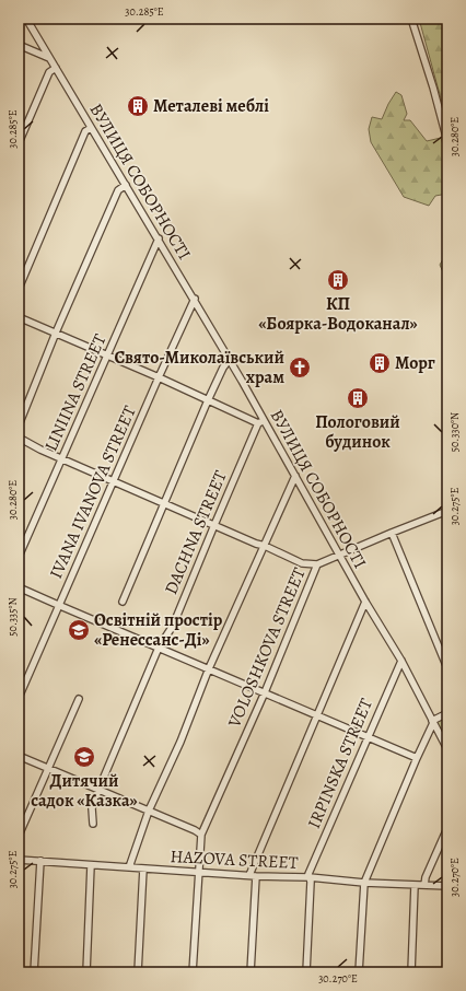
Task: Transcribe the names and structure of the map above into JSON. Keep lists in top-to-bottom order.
{
  "streets": {
    "street": [
      "ВУЛИЦЯ СОБОРНОСТІ",
      "LINIINA STREET",
      "IVANA IVANOVA STREET",
      "DACHNA STREET",
      "VOLOSHKOVA STREET",
      "IRPINSKA STREET",
      "HAZOVA STREET"
    ]
  },
  "crossings": [
    ["ВУЛИЦЯ СОБОРНОСТІ", "LINIINA STREET"],
    ["ВУЛИЦЯ СОБОРНОСТІ", "IVANA IVANOVA STREET"],
    ["ВУЛИЦЯ СОБОРНОСТІ", "VOLOSHKOVA STREET"],
    ["ВУЛИЦЯ СОБОРНОСТІ", "IRPINSKA STREET"],
    ["VOLOSHKOVA STREET", "HAZOVA STREET"],
    ["IRPINSKA STREET", "HAZOVA STREET"]
  ],
  "places": {
    "building": [
      "Металеві меблі",
      "КП «Боярка-Водоканал»",
      "Морг",
      "Пологовий будинок"
    ],
    "church": ["Свято-Миколаївський храм"],
    "school or university": ["Освітній простір «Ренессанс-Ді»", "Дитячий садок «Казка»"]
  },
  "coordinates": [
    "30.285°E",
    "30.280°E",
    "50.330°N",
    "30.275°E",
    "50.335°N",
    "30.270°E"
  ]
}
